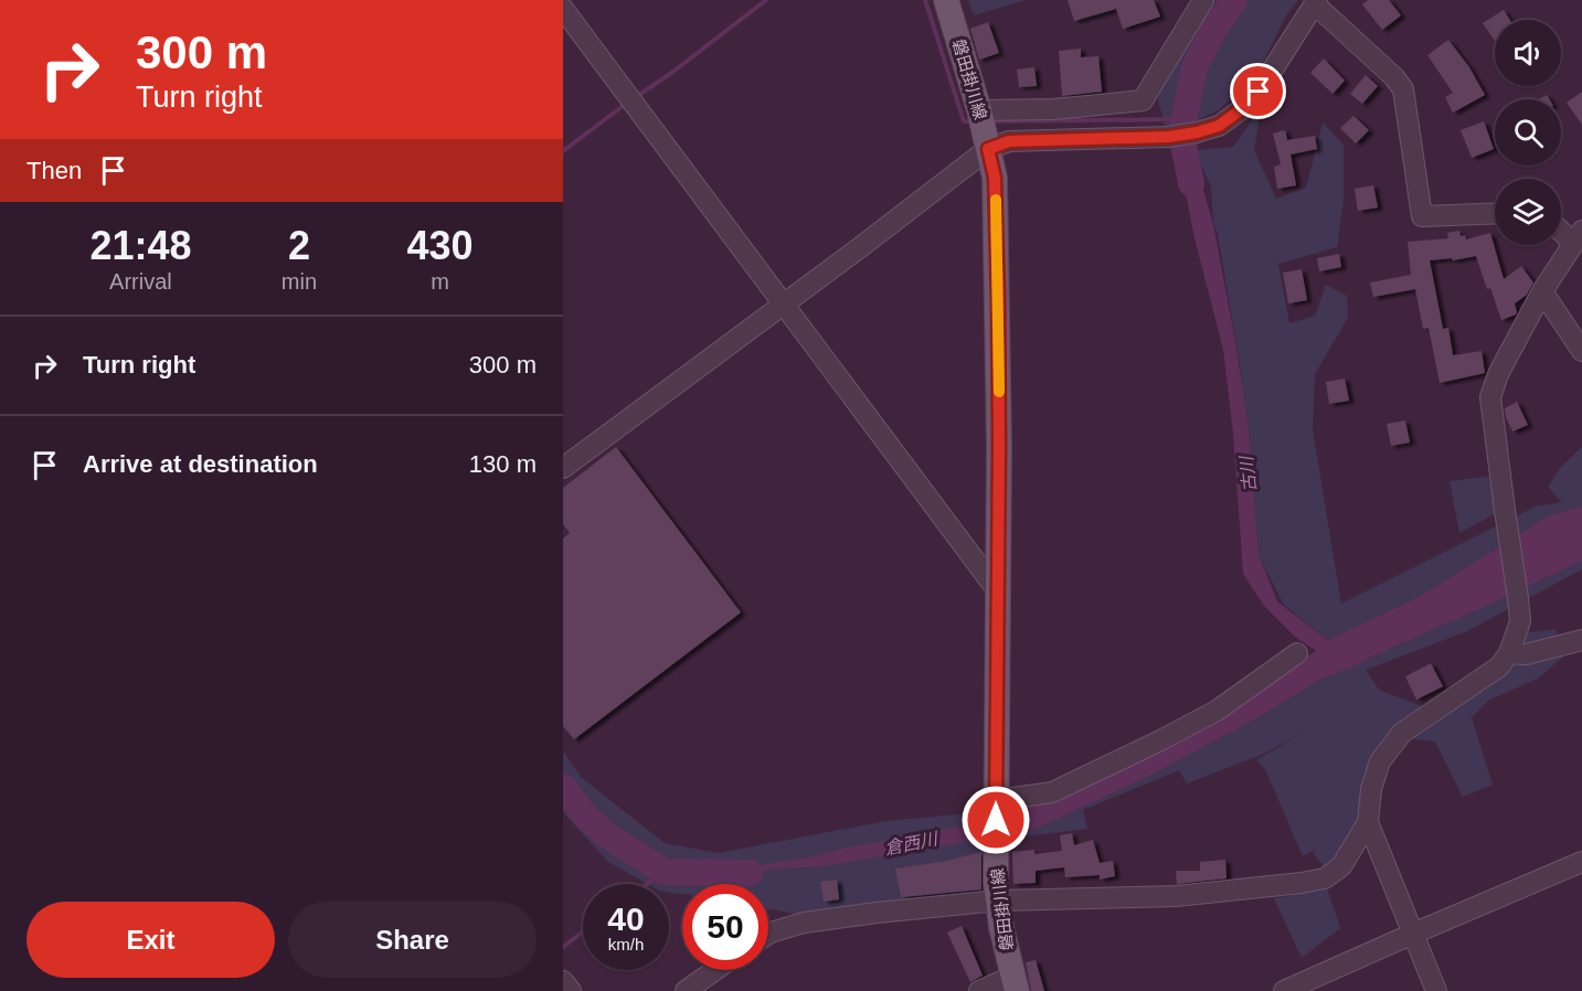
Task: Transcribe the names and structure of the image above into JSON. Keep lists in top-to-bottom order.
{
  "streets": {
    "main road": ["磐田掛川線"]
  },
  "water": ["古川", "倉西川"],
  "page": {
    "turn": ["300 m", "Turn right"],
    "then": "Then",
    "eta": [
      "21:48",
      "Arrival",
      "2",
      "min",
      "430",
      "m"
    ],
    "list": [
      {
        "name": "Turn right",
        "value": "300 m"
      },
      {
        "name": "Arrive at destination",
        "value": "130 m"
      }
    ],
    "speed": "40 km/h",
    "limit": "50",
    "buttons": ["Exit", "Share"]
  }
}
